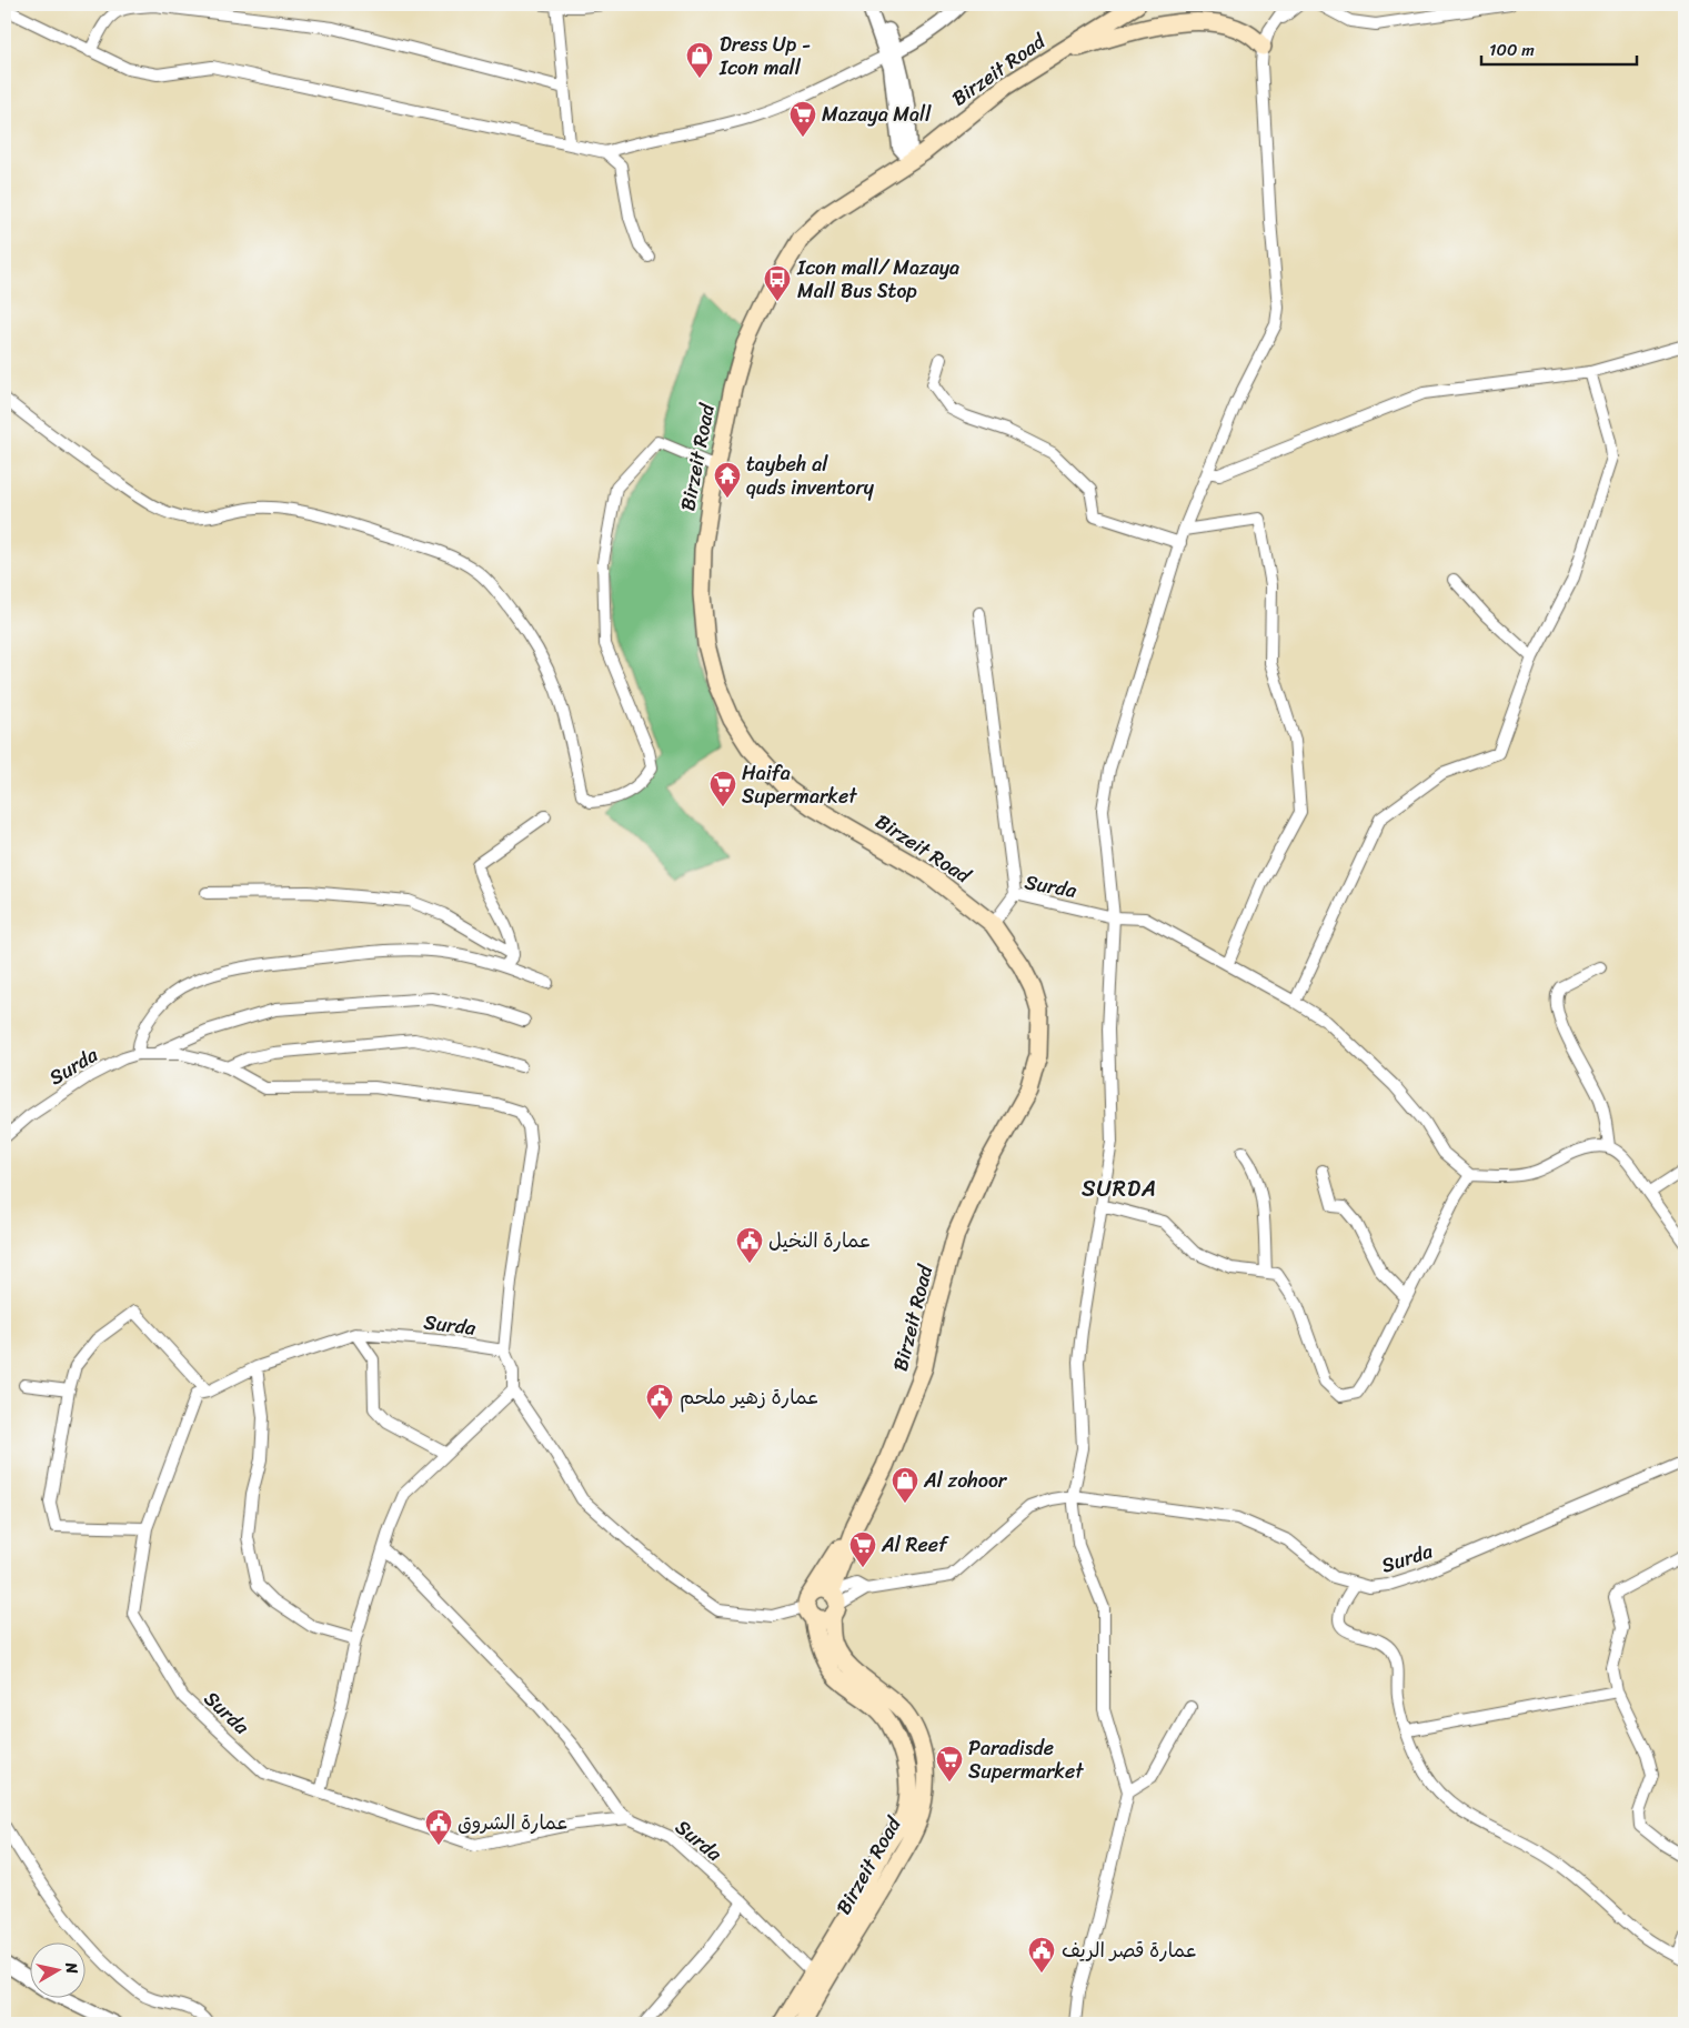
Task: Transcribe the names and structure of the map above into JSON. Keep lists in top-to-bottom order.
{
  "streets": {
    "main road": ["Birzeit Road"],
    "street": ["Surda"]
  },
  "crossings": [
    ["Birzeit Road", "Surda"]
  ],
  "districts": ["SURDA"],
  "places": {
    "shop": ["Dress Up - Icon mall", "Al zohoor"],
    "supermarket": [
      "Mazaya Mall",
      "Haifa Supermarket",
      "Al Reef",
      "Paradisde Supermarket"
    ],
    "bus stop": ["Icon mall/ Mazaya Mall Bus Stop"],
    "temple": ["taybeh al quds inventory"],
    "public building": [
      "عمارة النخيل",
      "عمارة زهير ملحم",
      "عمارة الشروق",
      "عمارة قصر الريف"
    ]
  },
  "scale_bar": "100 m",
  "north": "right"
}
